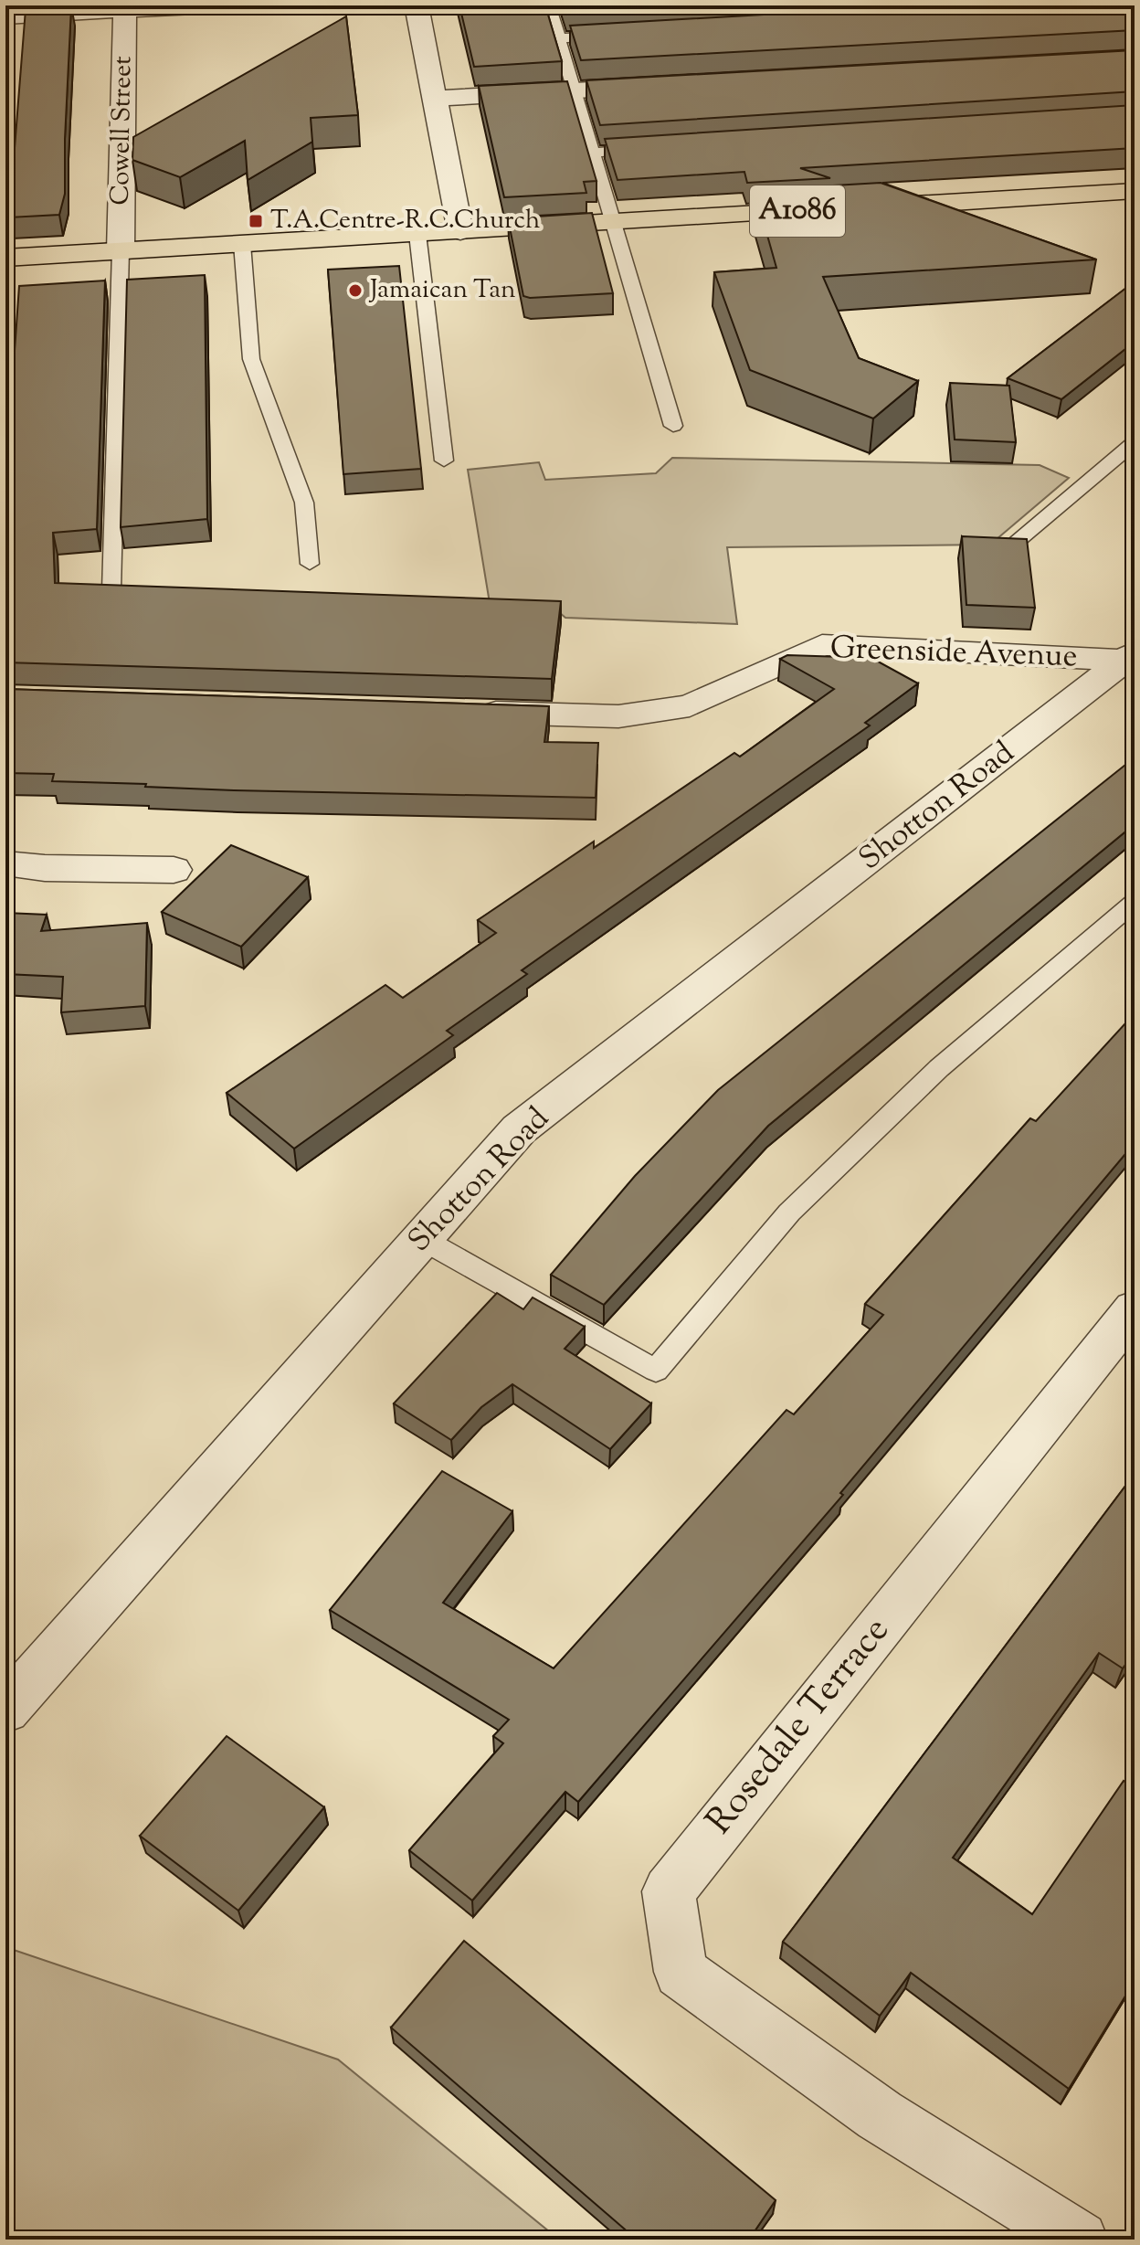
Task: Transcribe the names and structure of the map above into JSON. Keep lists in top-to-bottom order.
{
  "streets": {
    "main road": ["A1086"],
    "street": [
      "Cowell Street",
      "Greenside Avenue",
      "Shotton Road",
      "Rosedale Terrace"
    ]
  },
  "crossings": [
    ["Cowell Street", "A1086"],
    ["Greenside Avenue", "Shotton Road"]
  ],
  "places": {
    "transit": ["T.A.Centre-R.C.Church"],
    "other": ["Jamaican Tan"]
  }
}
